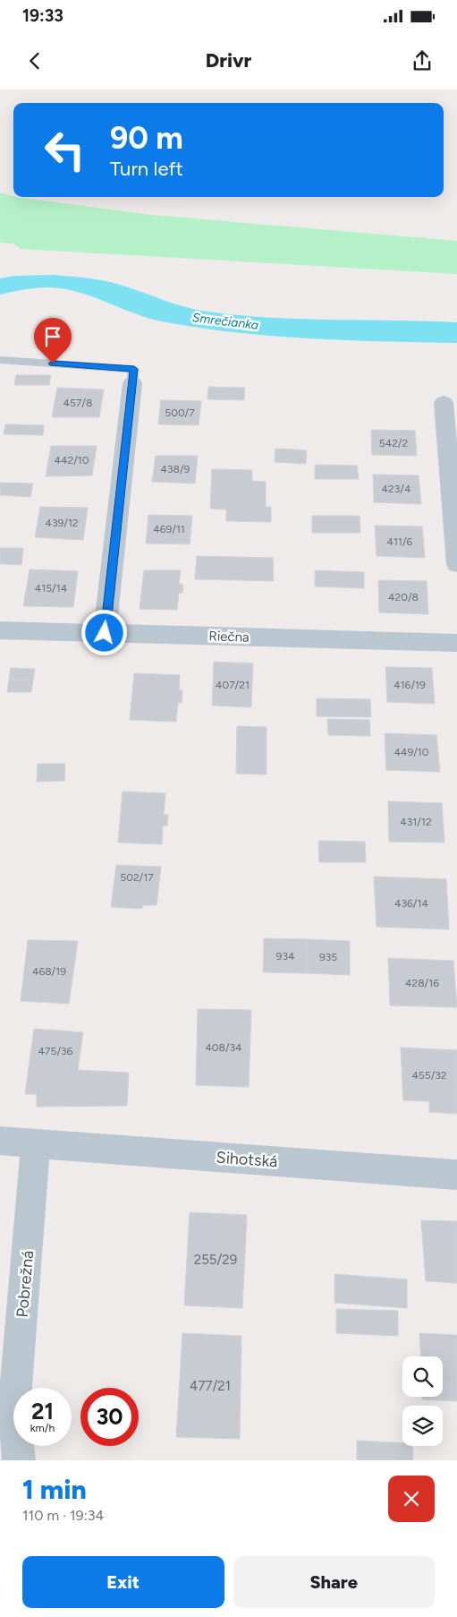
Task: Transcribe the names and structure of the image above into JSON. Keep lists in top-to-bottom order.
{
  "streets": {
    "street": ["Riečna", "Sihotská", "Pobrežná"]
  },
  "crossings": [
    ["Sihotská", "Pobrežná"]
  ],
  "water": ["Smrečianka"],
  "house_numbers": [
    "457/8",
    "500/7",
    "542/2",
    "442/10",
    "438/9",
    "423/4",
    "439/12",
    "469/11",
    "411/6",
    "415/14",
    "420/8",
    "407/21",
    "416/19",
    "449/10",
    "431/12",
    "502/17",
    "436/14",
    "934",
    "935",
    "468/19",
    "428/16",
    "408/34",
    "475/36",
    "455/32",
    "255/29",
    "477/21"
  ],
  "page": {
    "status": "19:33",
    "header": "Drivr",
    "turn": ["90 m", "Turn left"],
    "speed": "21 km/h",
    "limit": "30",
    "heading": ["1 min", "110 m · 19:34"],
    "buttons": ["Exit", "Share"]
  }
}
